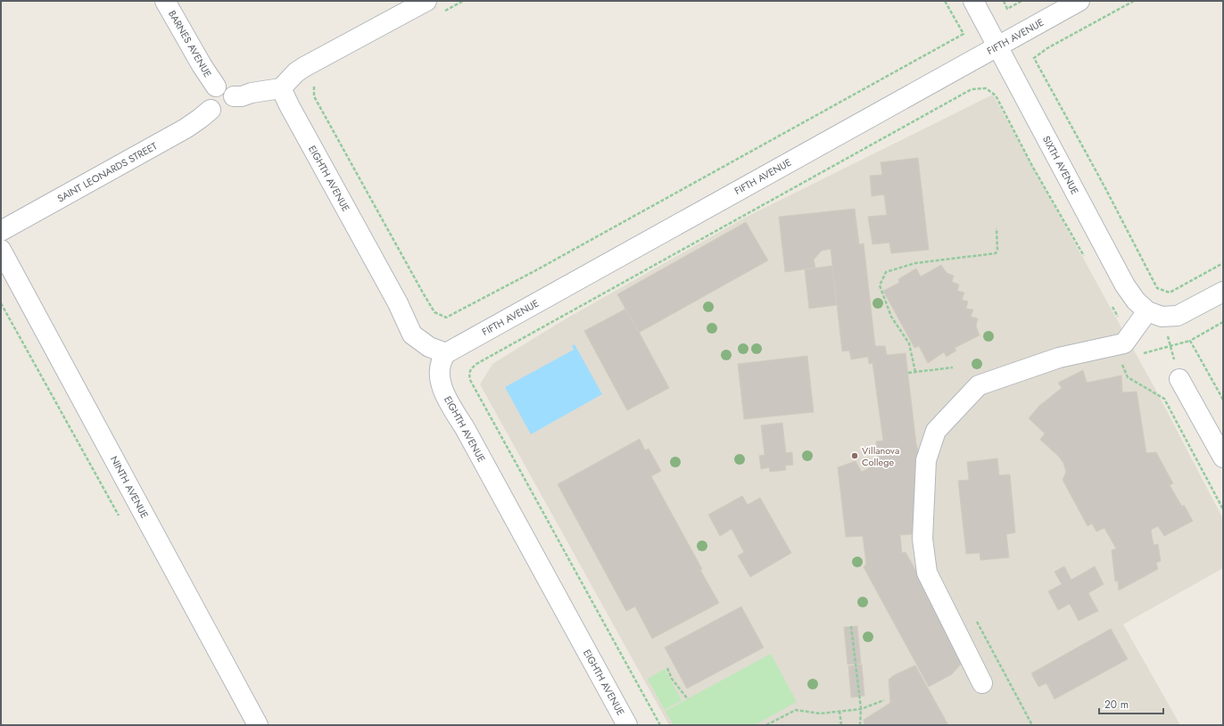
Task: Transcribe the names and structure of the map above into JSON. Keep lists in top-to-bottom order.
{
  "streets": {
    "street": [
      "FIFTH AVENUE",
      "BARNES AVENUE",
      "SIXTH AVENUE",
      "SAINT LEONARDS STREET",
      "EIGHTH AVENUE",
      "NINTH AVENUE"
    ]
  },
  "crossings": [
    ["FIFTH AVENUE", "SIXTH AVENUE"],
    ["FIFTH AVENUE", "EIGHTH AVENUE"],
    ["BARNES AVENUE", "SAINT LEONARDS STREET"]
  ],
  "places": ["Villanova College"],
  "scale_bar": "20 m"
}
